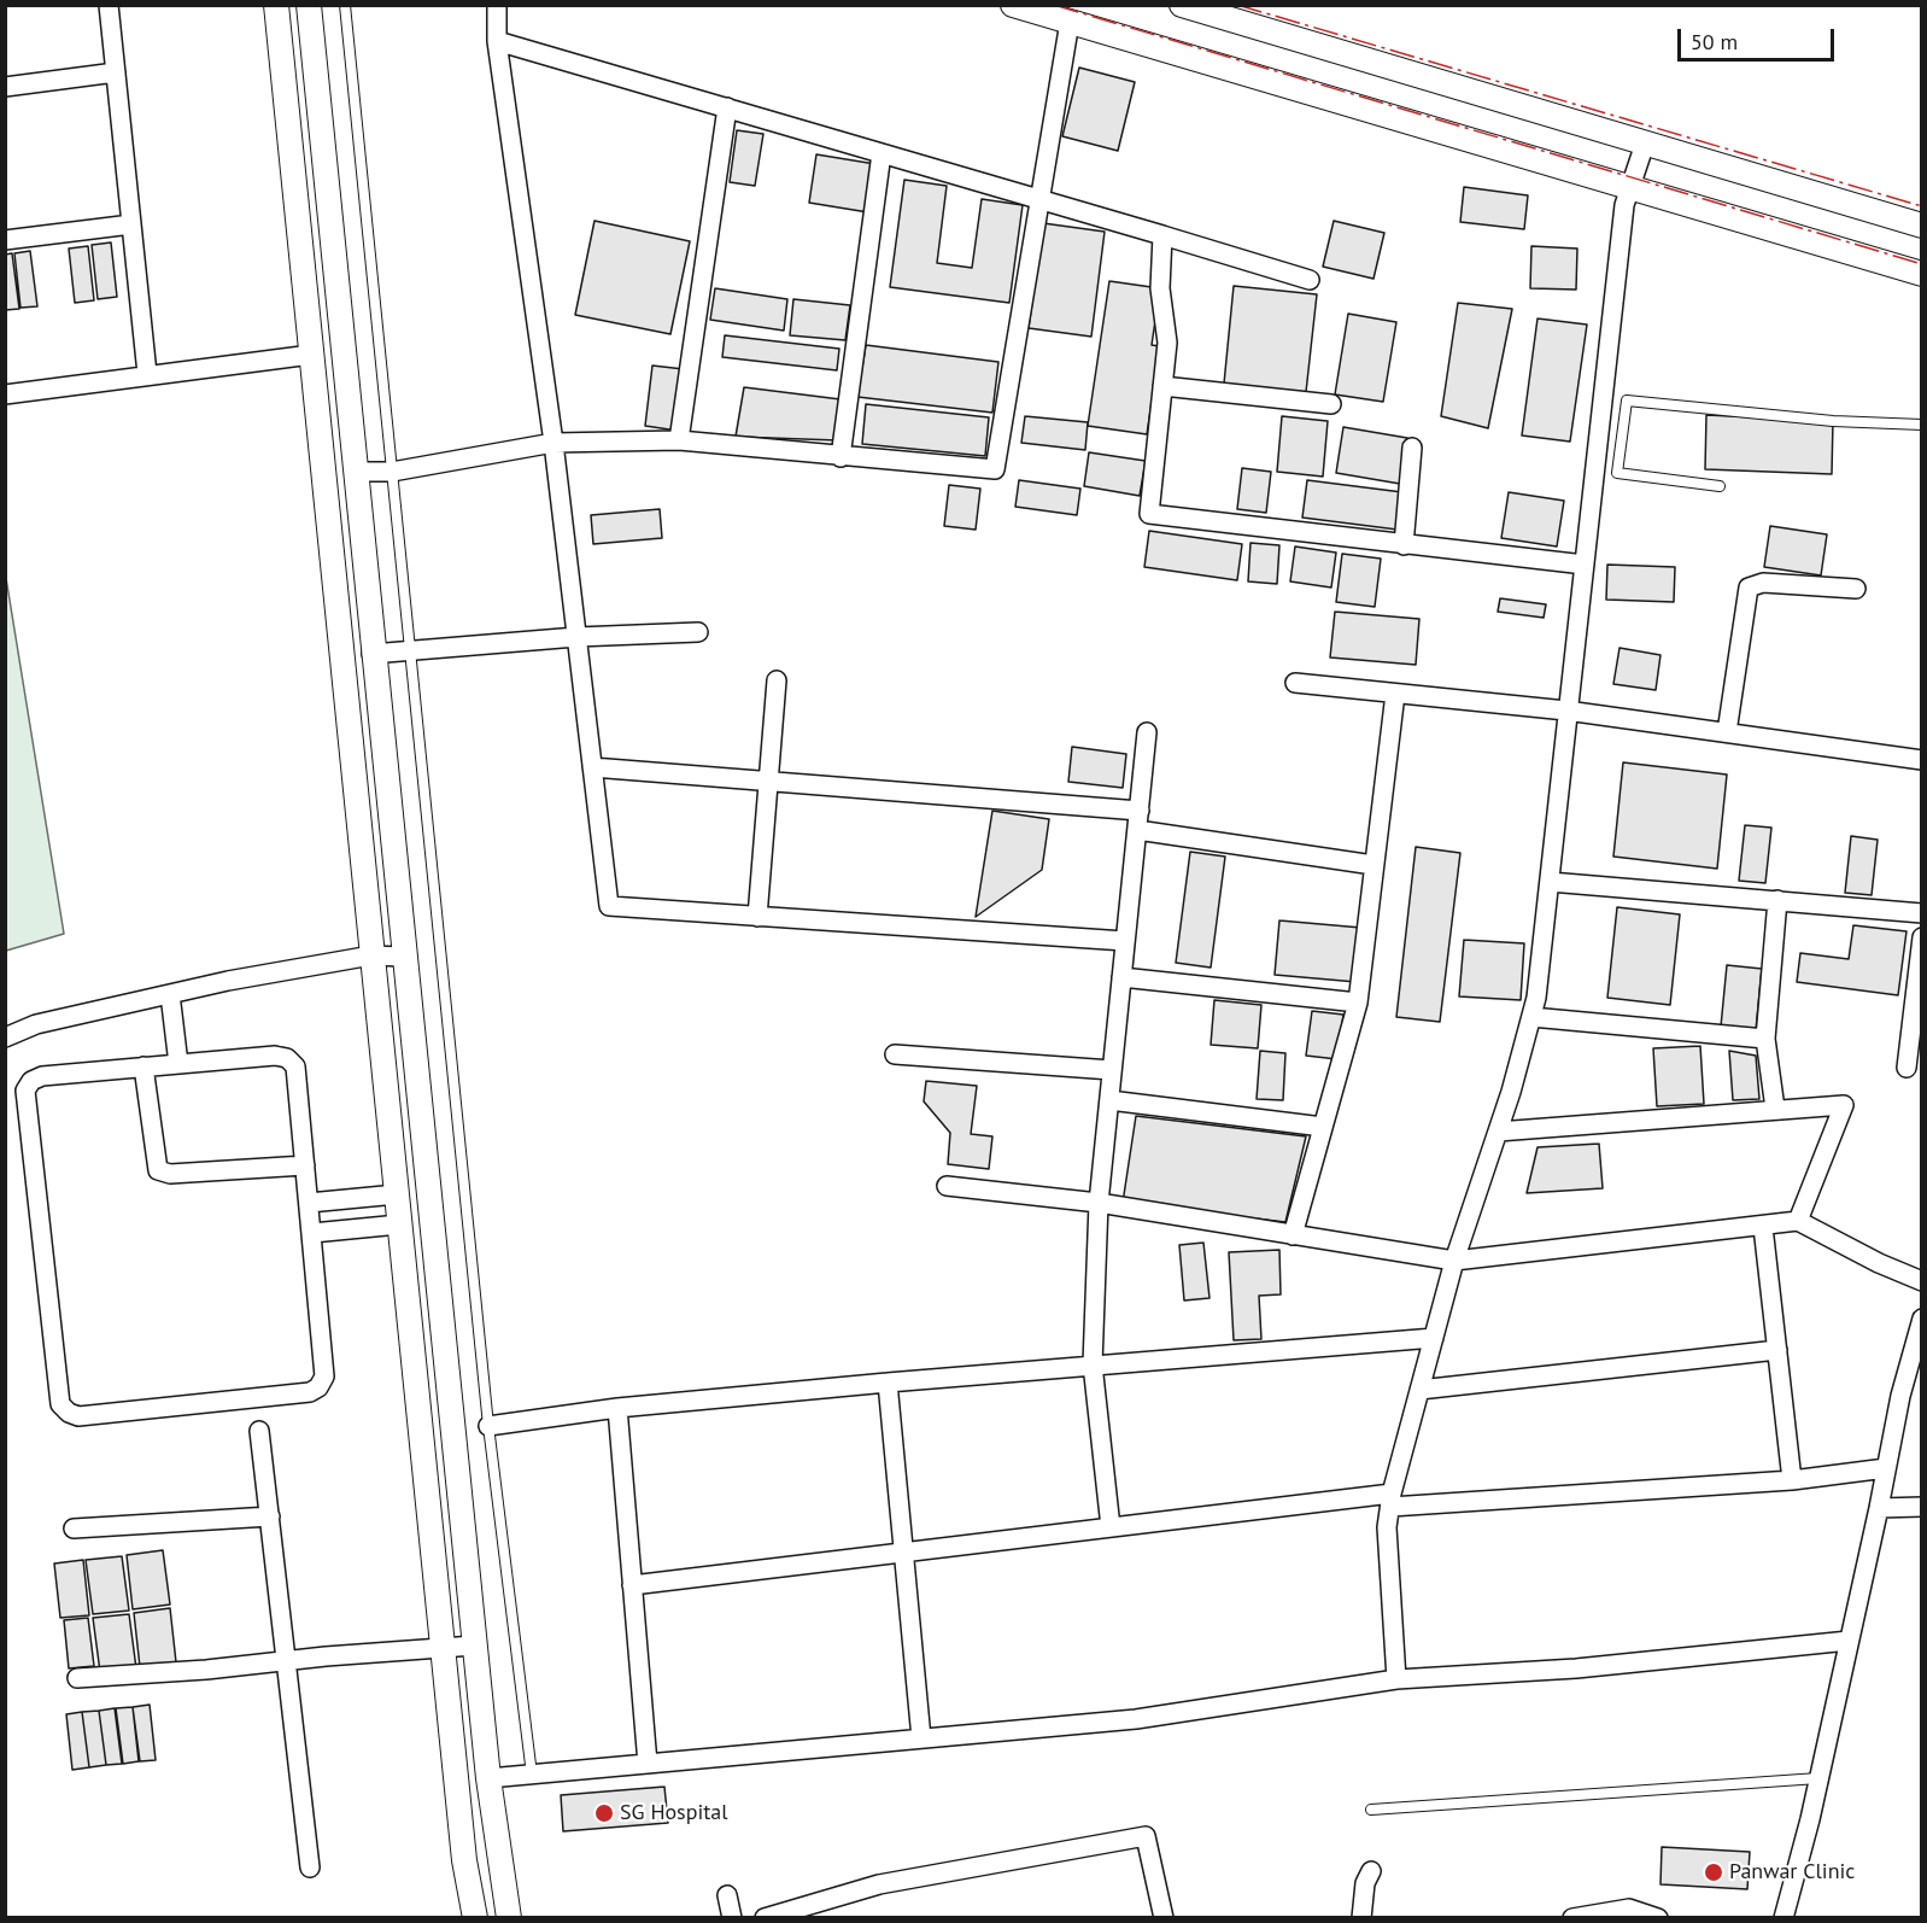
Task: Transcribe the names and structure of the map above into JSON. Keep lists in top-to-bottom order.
{
  "places": ["SG Hospital", "Panwar Clinic"],
  "scale_bar": "50 m"
}
